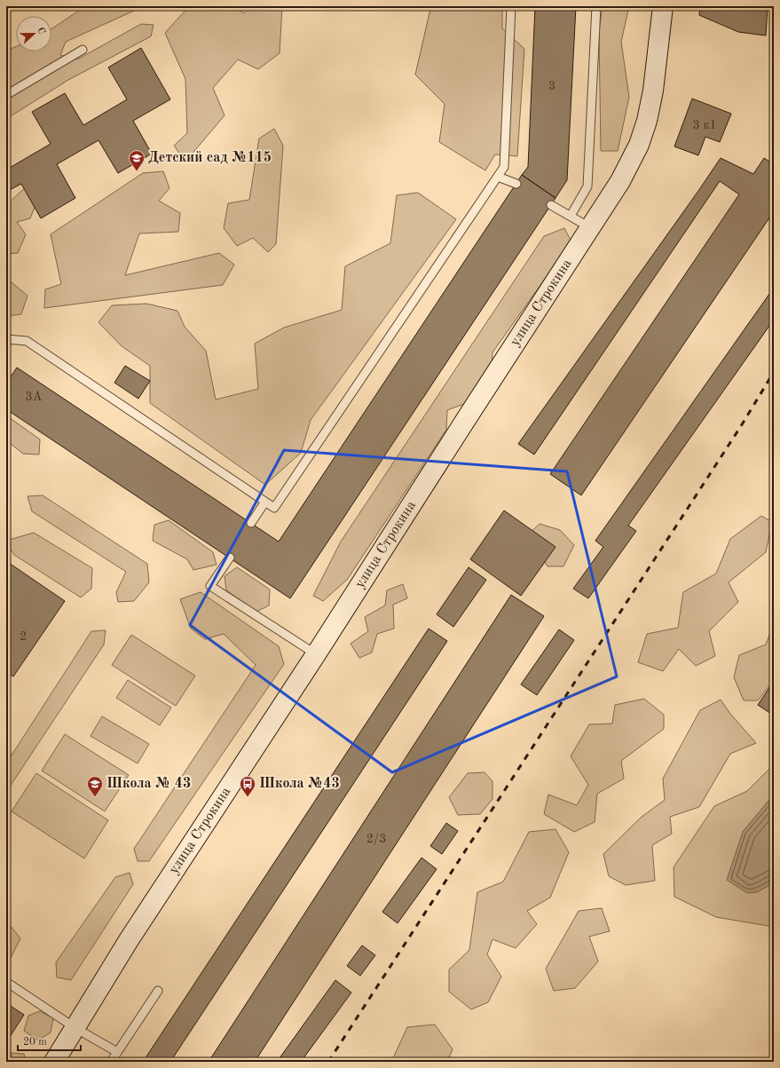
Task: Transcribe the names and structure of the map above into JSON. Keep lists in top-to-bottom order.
{
  "streets": {
    "street": ["улица Строкина"]
  },
  "places": {
    "school or university": ["Детский сад №115", "Школа № 43"],
    "bus stop": ["Школа №43"]
  },
  "house_numbers": [
    "3",
    "3 к1",
    "3А",
    "2",
    "2/3"
  ],
  "scale_bar": "20 m",
  "north": "right"
}
